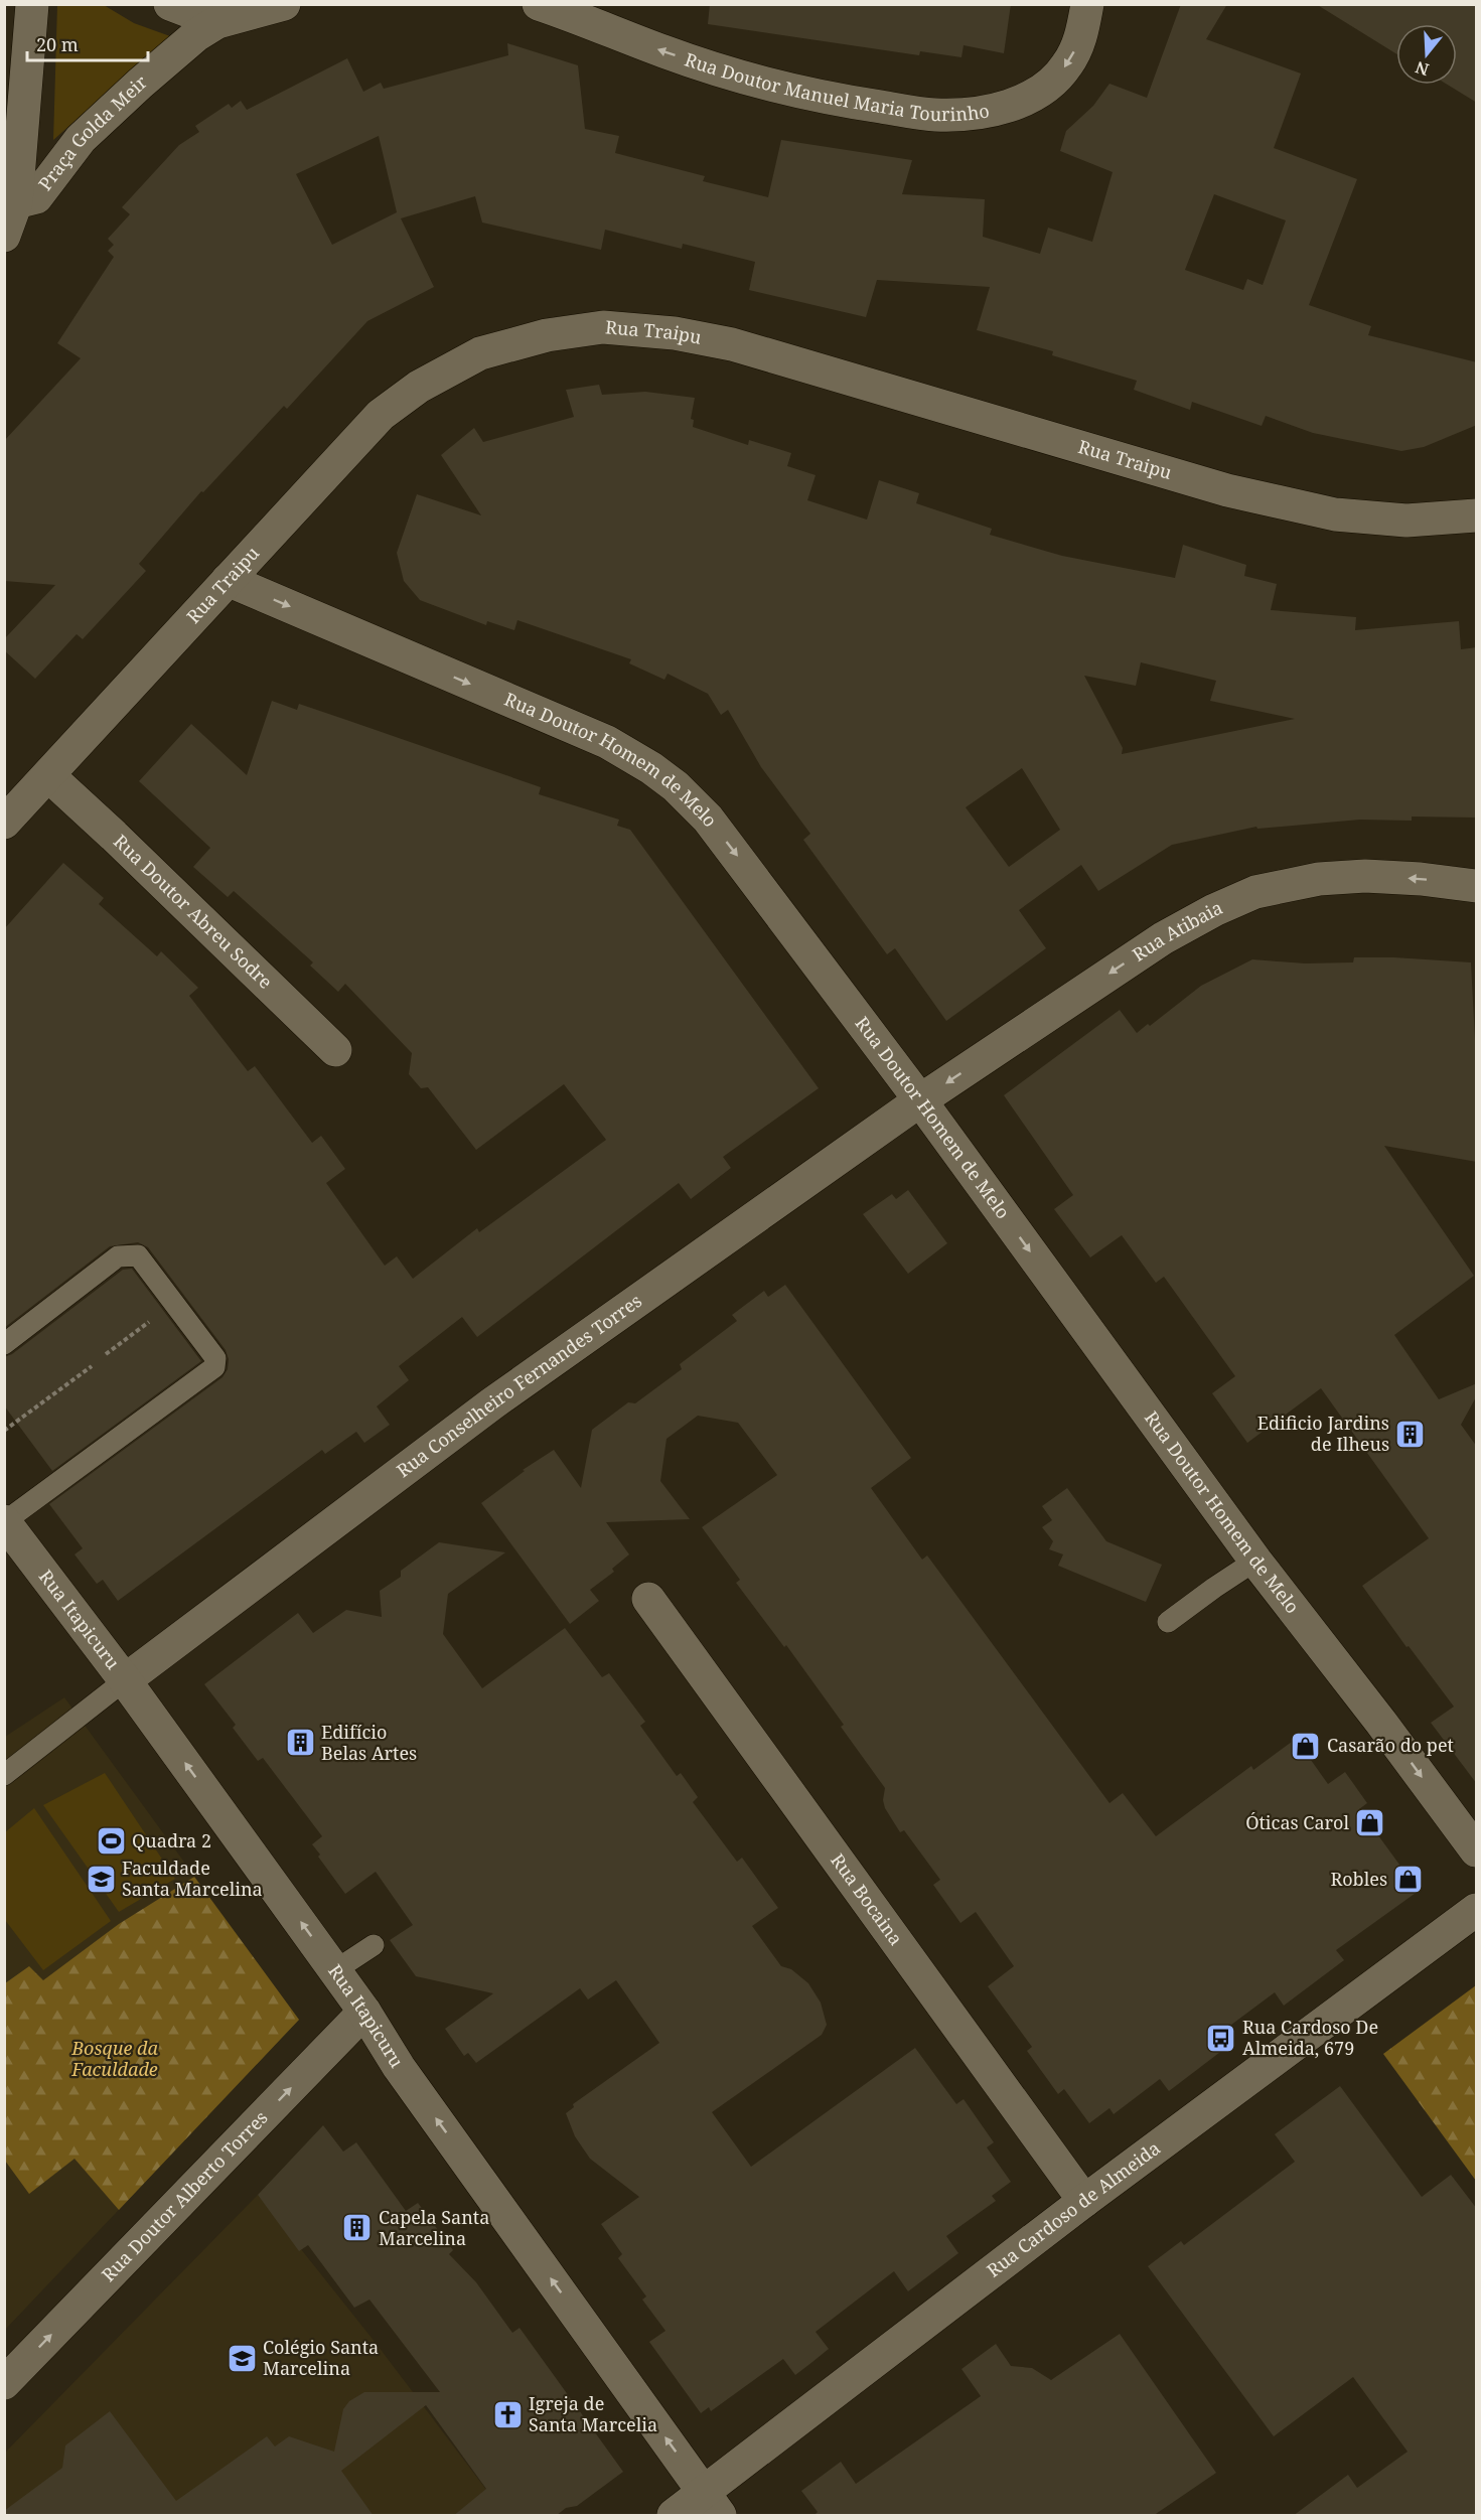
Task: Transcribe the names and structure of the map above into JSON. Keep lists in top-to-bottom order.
{
  "streets": {
    "street": [
      "Rua Doutor Manuel Maria Tourinho",
      "Praça Golda Meir",
      "Rua Traipu",
      "Rua Doutor Homem de Melo",
      "Rua Doutor Abreu Sodre",
      "Rua Atibaia",
      "Rua Conselheiro Fernandes Torres",
      "Rua Itapicuru",
      "Rua Bocaina",
      "Rua Doutor Alberto Torres",
      "Rua Cardoso de Almeida"
    ]
  },
  "crossings": [
    ["Rua Traipu", "Rua Doutor Homem de Melo"],
    ["Rua Traipu", "Rua Doutor Abreu Sodre"],
    ["Rua Doutor Homem de Melo", "Rua Atibaia"],
    ["Rua Doutor Homem de Melo", "Rua Conselheiro Fernandes Torres"],
    ["Rua Atibaia", "Rua Conselheiro Fernandes Torres"],
    ["Rua Conselheiro Fernandes Torres", "Rua Itapicuru"],
    ["Rua Itapicuru", "Rua Doutor Alberto Torres"],
    ["Rua Itapicuru", "Rua Cardoso de Almeida"],
    ["Rua Bocaina", "Rua Cardoso de Almeida"]
  ],
  "one_way": [
    "Rua Doutor Manuel Maria Tourinho",
    "Rua Doutor Homem de Melo",
    "Rua Atibaia",
    "Rua Itapicuru",
    "Rua Doutor Alberto Torres"
  ],
  "parks": ["Bosque da Faculdade"],
  "places": {
    "building": ["Edificio Jardins de Ilheus", "Edifício Belas Artes", "Capela Santa Marcelina"],
    "shop": ["Casarão do pet", "Óticas Carol", "Robles"],
    "sports": ["Quadra 2"],
    "school or university": ["Faculdade Santa Marcelina", "Colégio Santa Marcelina"],
    "bus stop": ["Rua Cardoso De Almeida, 679"],
    "church": ["Igreja de Santa Marcelia"]
  },
  "scale_bar": "20 m",
  "north": "bottom"
}
